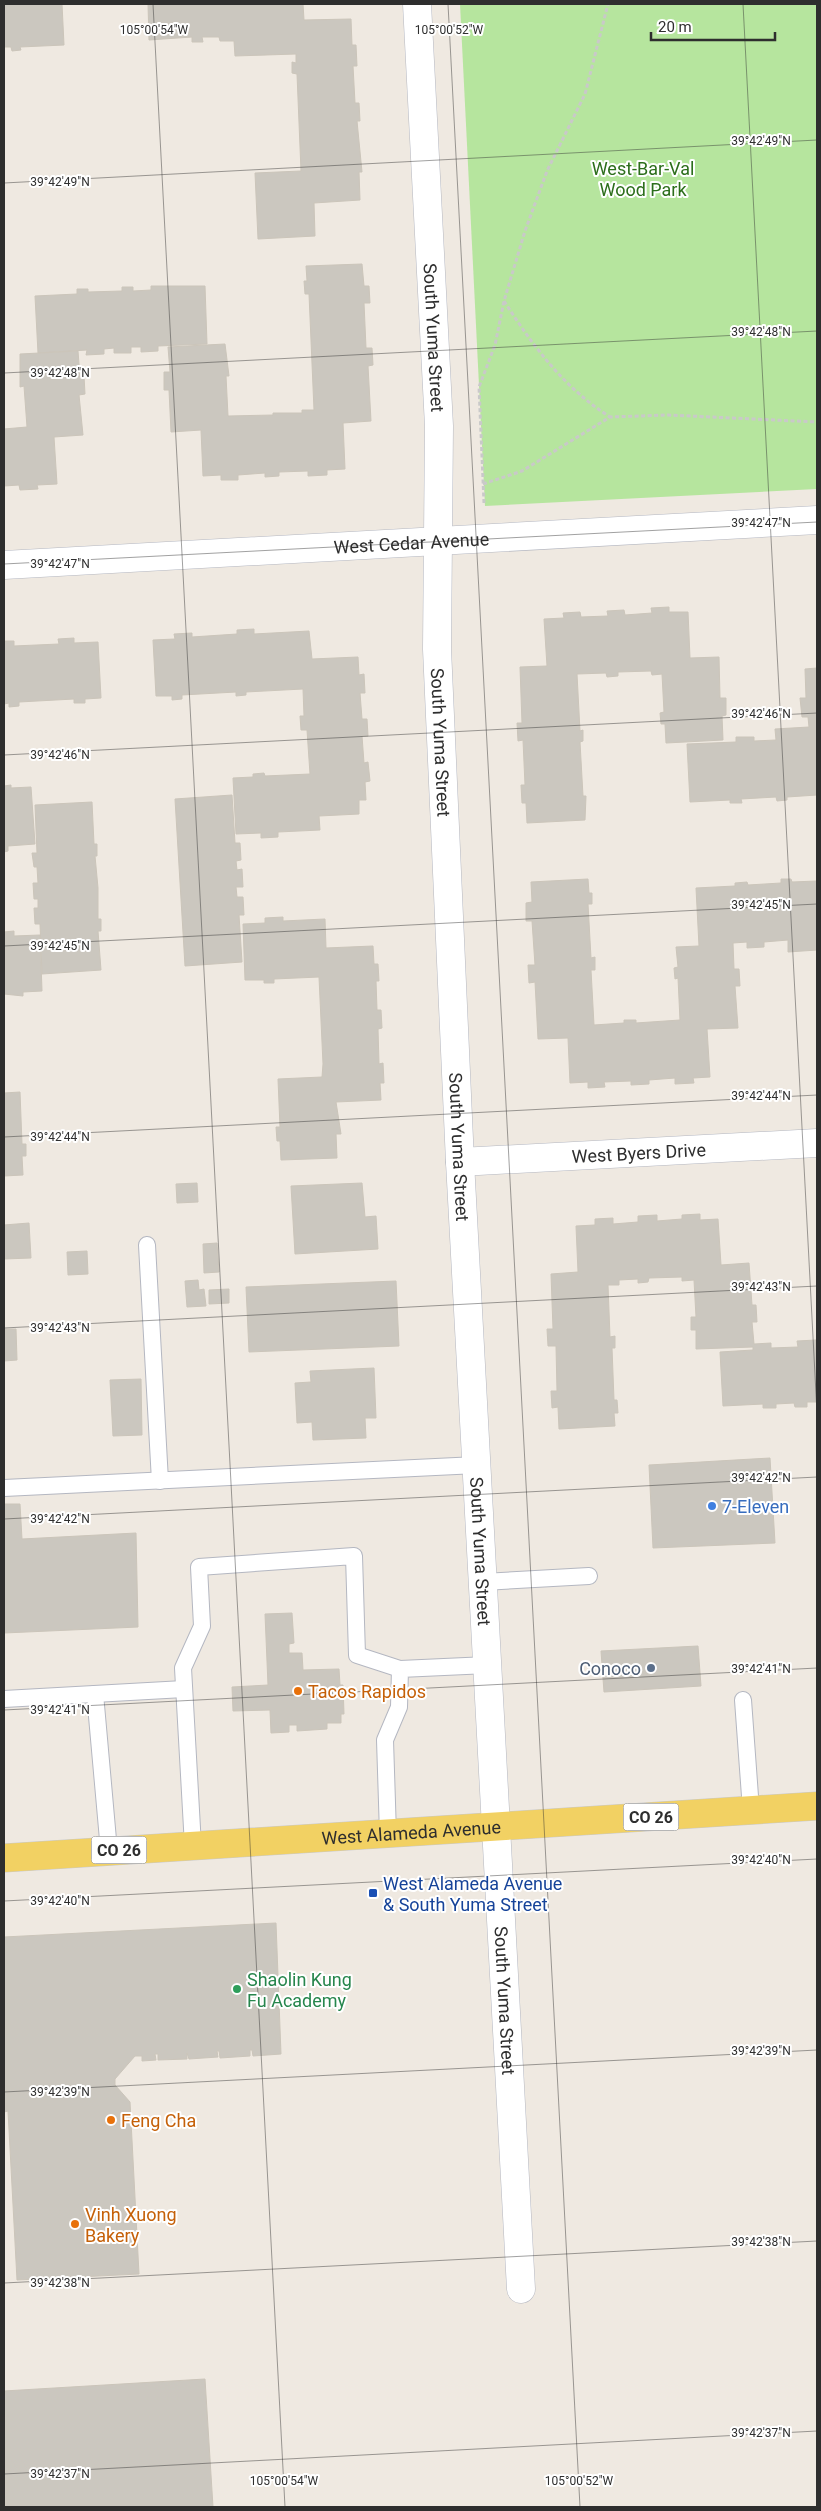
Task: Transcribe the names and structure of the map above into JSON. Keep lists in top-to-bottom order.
{
  "streets": {
    "main road": ["CO 26", "West Alameda Avenue"],
    "street": ["South Yuma Street", "West Cedar Avenue", "West Byers Drive"]
  },
  "crossings": [
    ["South Yuma Street", "West Cedar Avenue"],
    ["South Yuma Street", "West Byers Drive"],
    ["South Yuma Street", "West Alameda Avenue"]
  ],
  "parks": ["West-Bar-Val Wood Park"],
  "places": {
    "other": [
      "7-Eleven",
      "Conoco",
      "Tacos Rapidos",
      "Shaolin Kung Fu Academy",
      "Feng Cha",
      "Vinh Xuong Bakery"
    ],
    "transit": ["West Alameda Avenue & South Yuma Street"]
  },
  "scale_bar": "20 m",
  "coordinates": [
    "105°00'54\"W",
    "105°00'52\"W",
    "39°42'49\"N",
    "39°42'48\"N",
    "39°42'47\"N",
    "39°42'46\"N",
    "39°42'45\"N",
    "39°42'44\"N",
    "39°42'43\"N",
    "39°42'42\"N",
    "39°42'41\"N",
    "39°42'40\"N",
    "39°42'39\"N",
    "39°42'38\"N",
    "39°42'37\"N"
  ]
}
